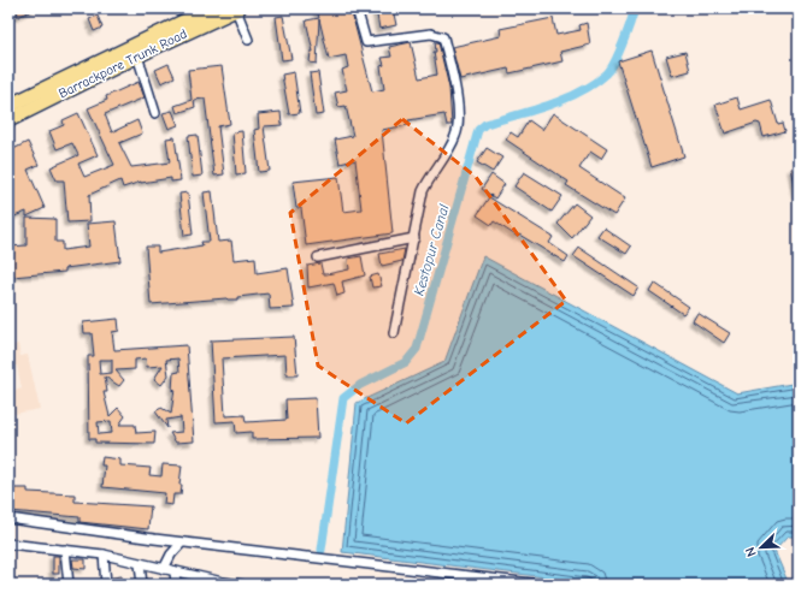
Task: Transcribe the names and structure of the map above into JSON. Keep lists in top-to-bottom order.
{
  "streets": {
    "main road": ["Barrackpore Trunk Road"]
  },
  "water": ["Kestopur Canal"],
  "north": "bottom left"
}
